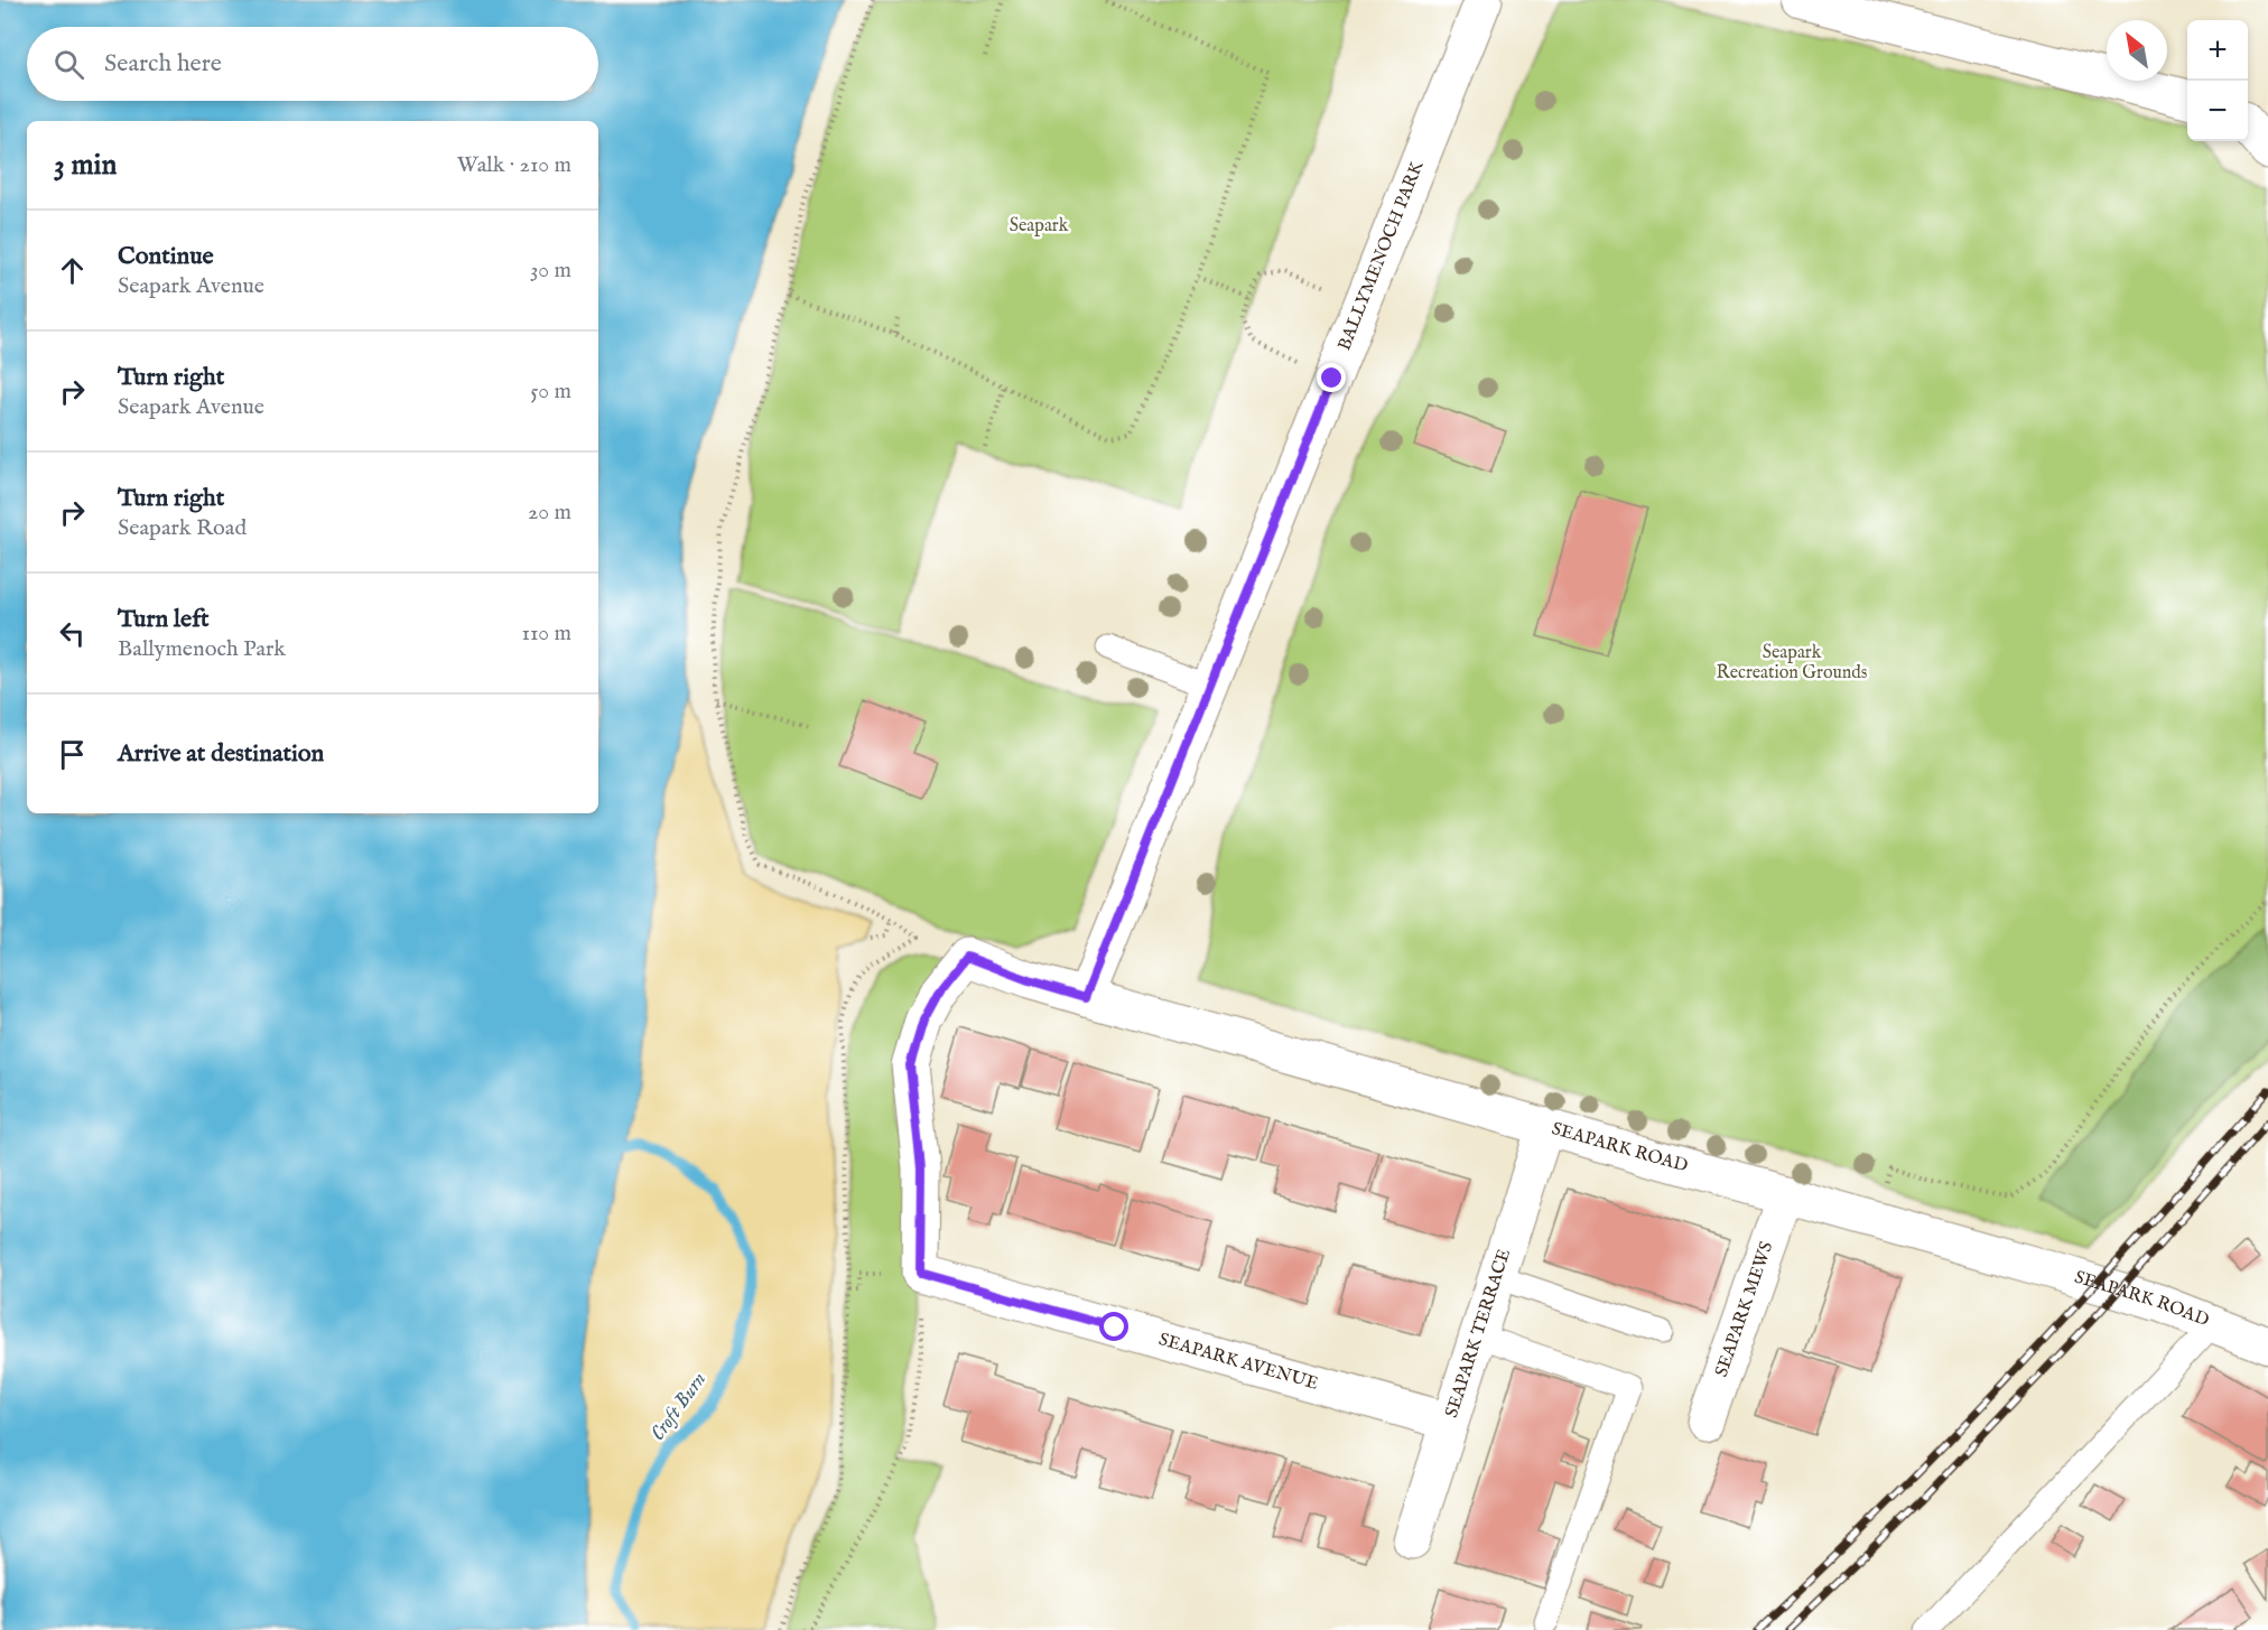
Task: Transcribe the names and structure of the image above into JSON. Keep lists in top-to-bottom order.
{
  "streets": {
    "street": [
      "BALLYMENOCH PARK",
      "SEAPARK ROAD",
      "SEAPARK MEWS",
      "SEAPARK TERRACE",
      "SEAPARK AVENUE"
    ]
  },
  "crossings": [
    ["BALLYMENOCH PARK", "SEAPARK ROAD"],
    ["SEAPARK ROAD", "SEAPARK MEWS"],
    ["SEAPARK ROAD", "SEAPARK TERRACE"],
    ["SEAPARK ROAD", "SEAPARK AVENUE"],
    ["SEAPARK TERRACE", "SEAPARK AVENUE"]
  ],
  "water": ["Croft Burn"],
  "parks": ["Seapark", "Seapark Recreation Grounds"],
  "north": "top left",
  "page": {
    "map_buttons": ["+", "−"],
    "search": "Search here",
    "heading": ["3 min", "Walk · 210 m"],
    "list": [
      ["Continue", "Seapark Avenue", "30 m"],
      ["Turn right", "Seapark Avenue", "50 m"],
      ["Turn right", "Seapark Road", "20 m"],
      ["Turn left", "Ballymenoch Park", "110 m"],
      "Arrive at destination"
    ]
  }
}
